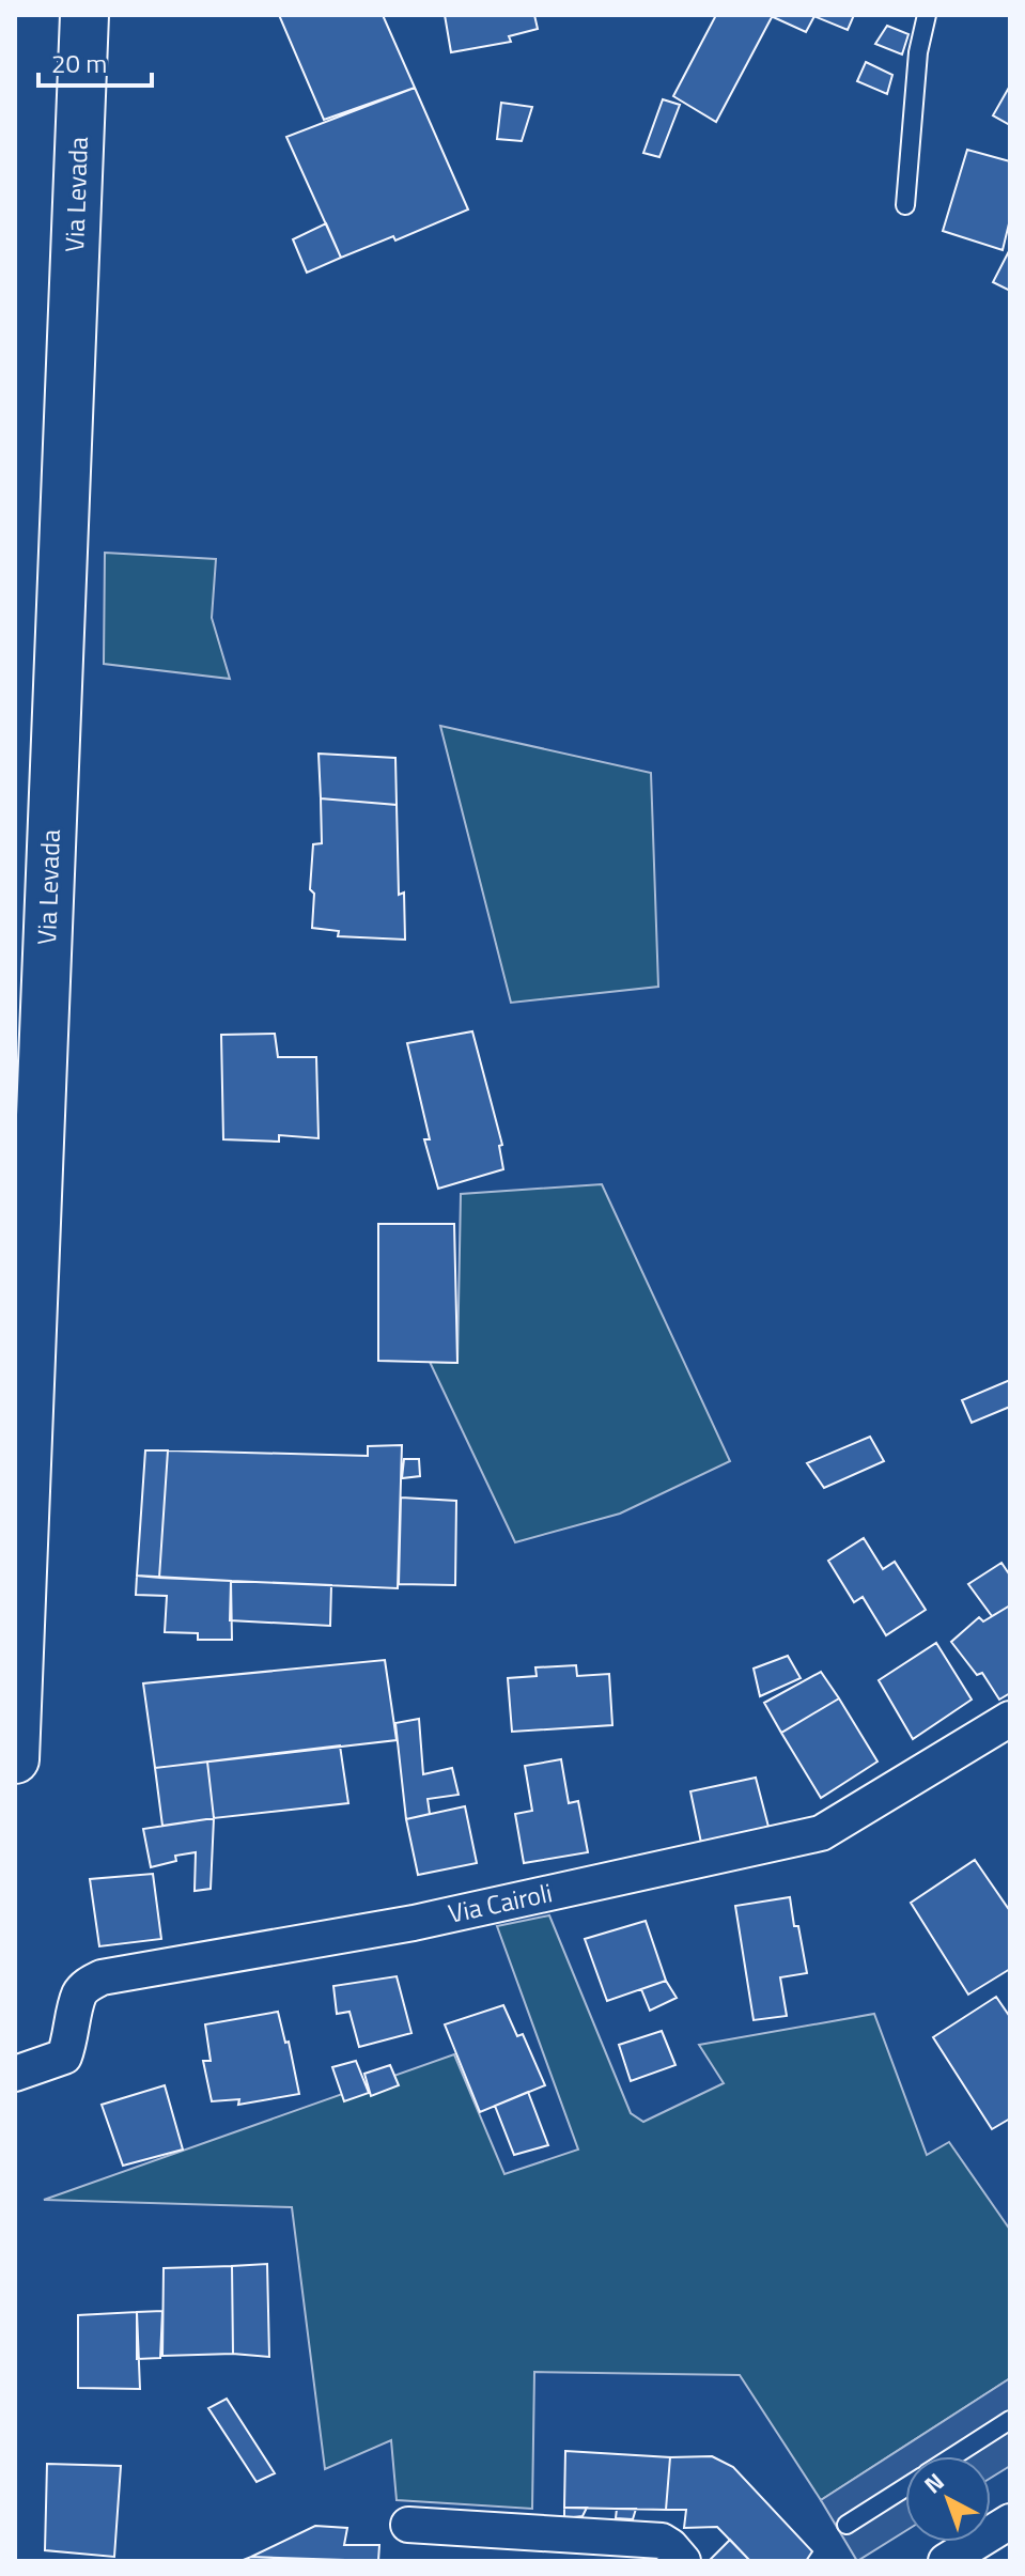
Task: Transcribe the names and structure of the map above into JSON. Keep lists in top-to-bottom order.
{
  "streets": {
    "main road": ["Via Levada"],
    "street": ["Via Cairoli"]
  },
  "scale_bar": "20 m",
  "north": "top left"
}
